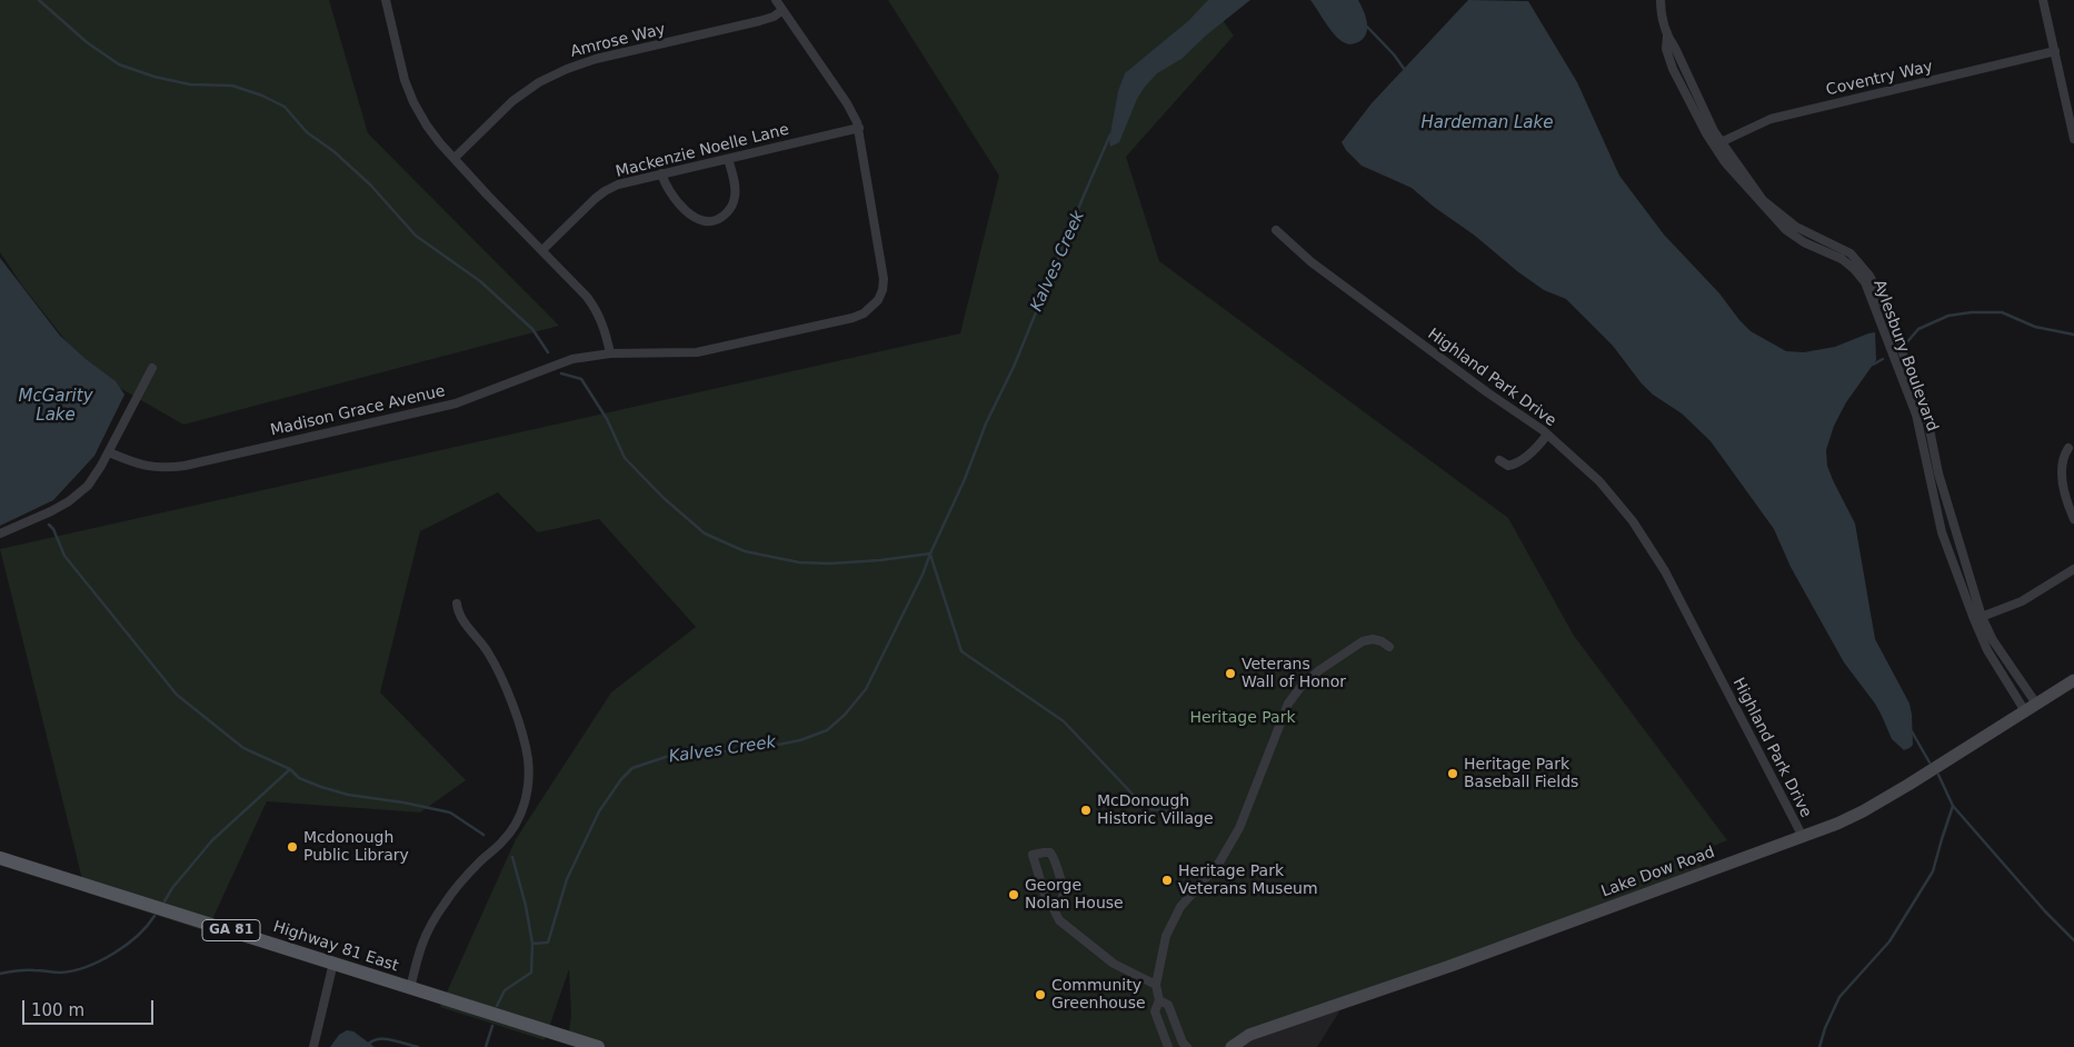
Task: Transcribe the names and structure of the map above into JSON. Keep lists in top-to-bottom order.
{
  "streets": {
    "main road": ["GA 81", "Highway 81 East"],
    "street": [
      "Amrose Way",
      "Coventry Way",
      "Mackenzie Noelle Lane",
      "Aylesbury Boulevard",
      "Highland Park Drive",
      "Madison Grace Avenue",
      "Lake Dow Road"
    ]
  },
  "crossings": [
    ["Amrose Way", "Madison Grace Avenue"],
    ["Coventry Way", "Aylesbury Boulevard"],
    ["Mackenzie Noelle Lane", "Madison Grace Avenue"],
    ["Aylesbury Boulevard", "Lake Dow Road"],
    ["Highland Park Drive", "Lake Dow Road"]
  ],
  "water": ["Hardeman Lake", "Kalves Creek", "McGarity Lake"],
  "parks": ["Heritage Park"],
  "places": [
    "Veterans Wall of Honor",
    "Heritage Park Baseball Fields",
    "McDonough Historic Village",
    "Mcdonough Public Library",
    "Heritage Park Veterans Museum",
    "George Nolan House",
    "Community Greenhouse"
  ],
  "scale_bar": "100 m"
}
